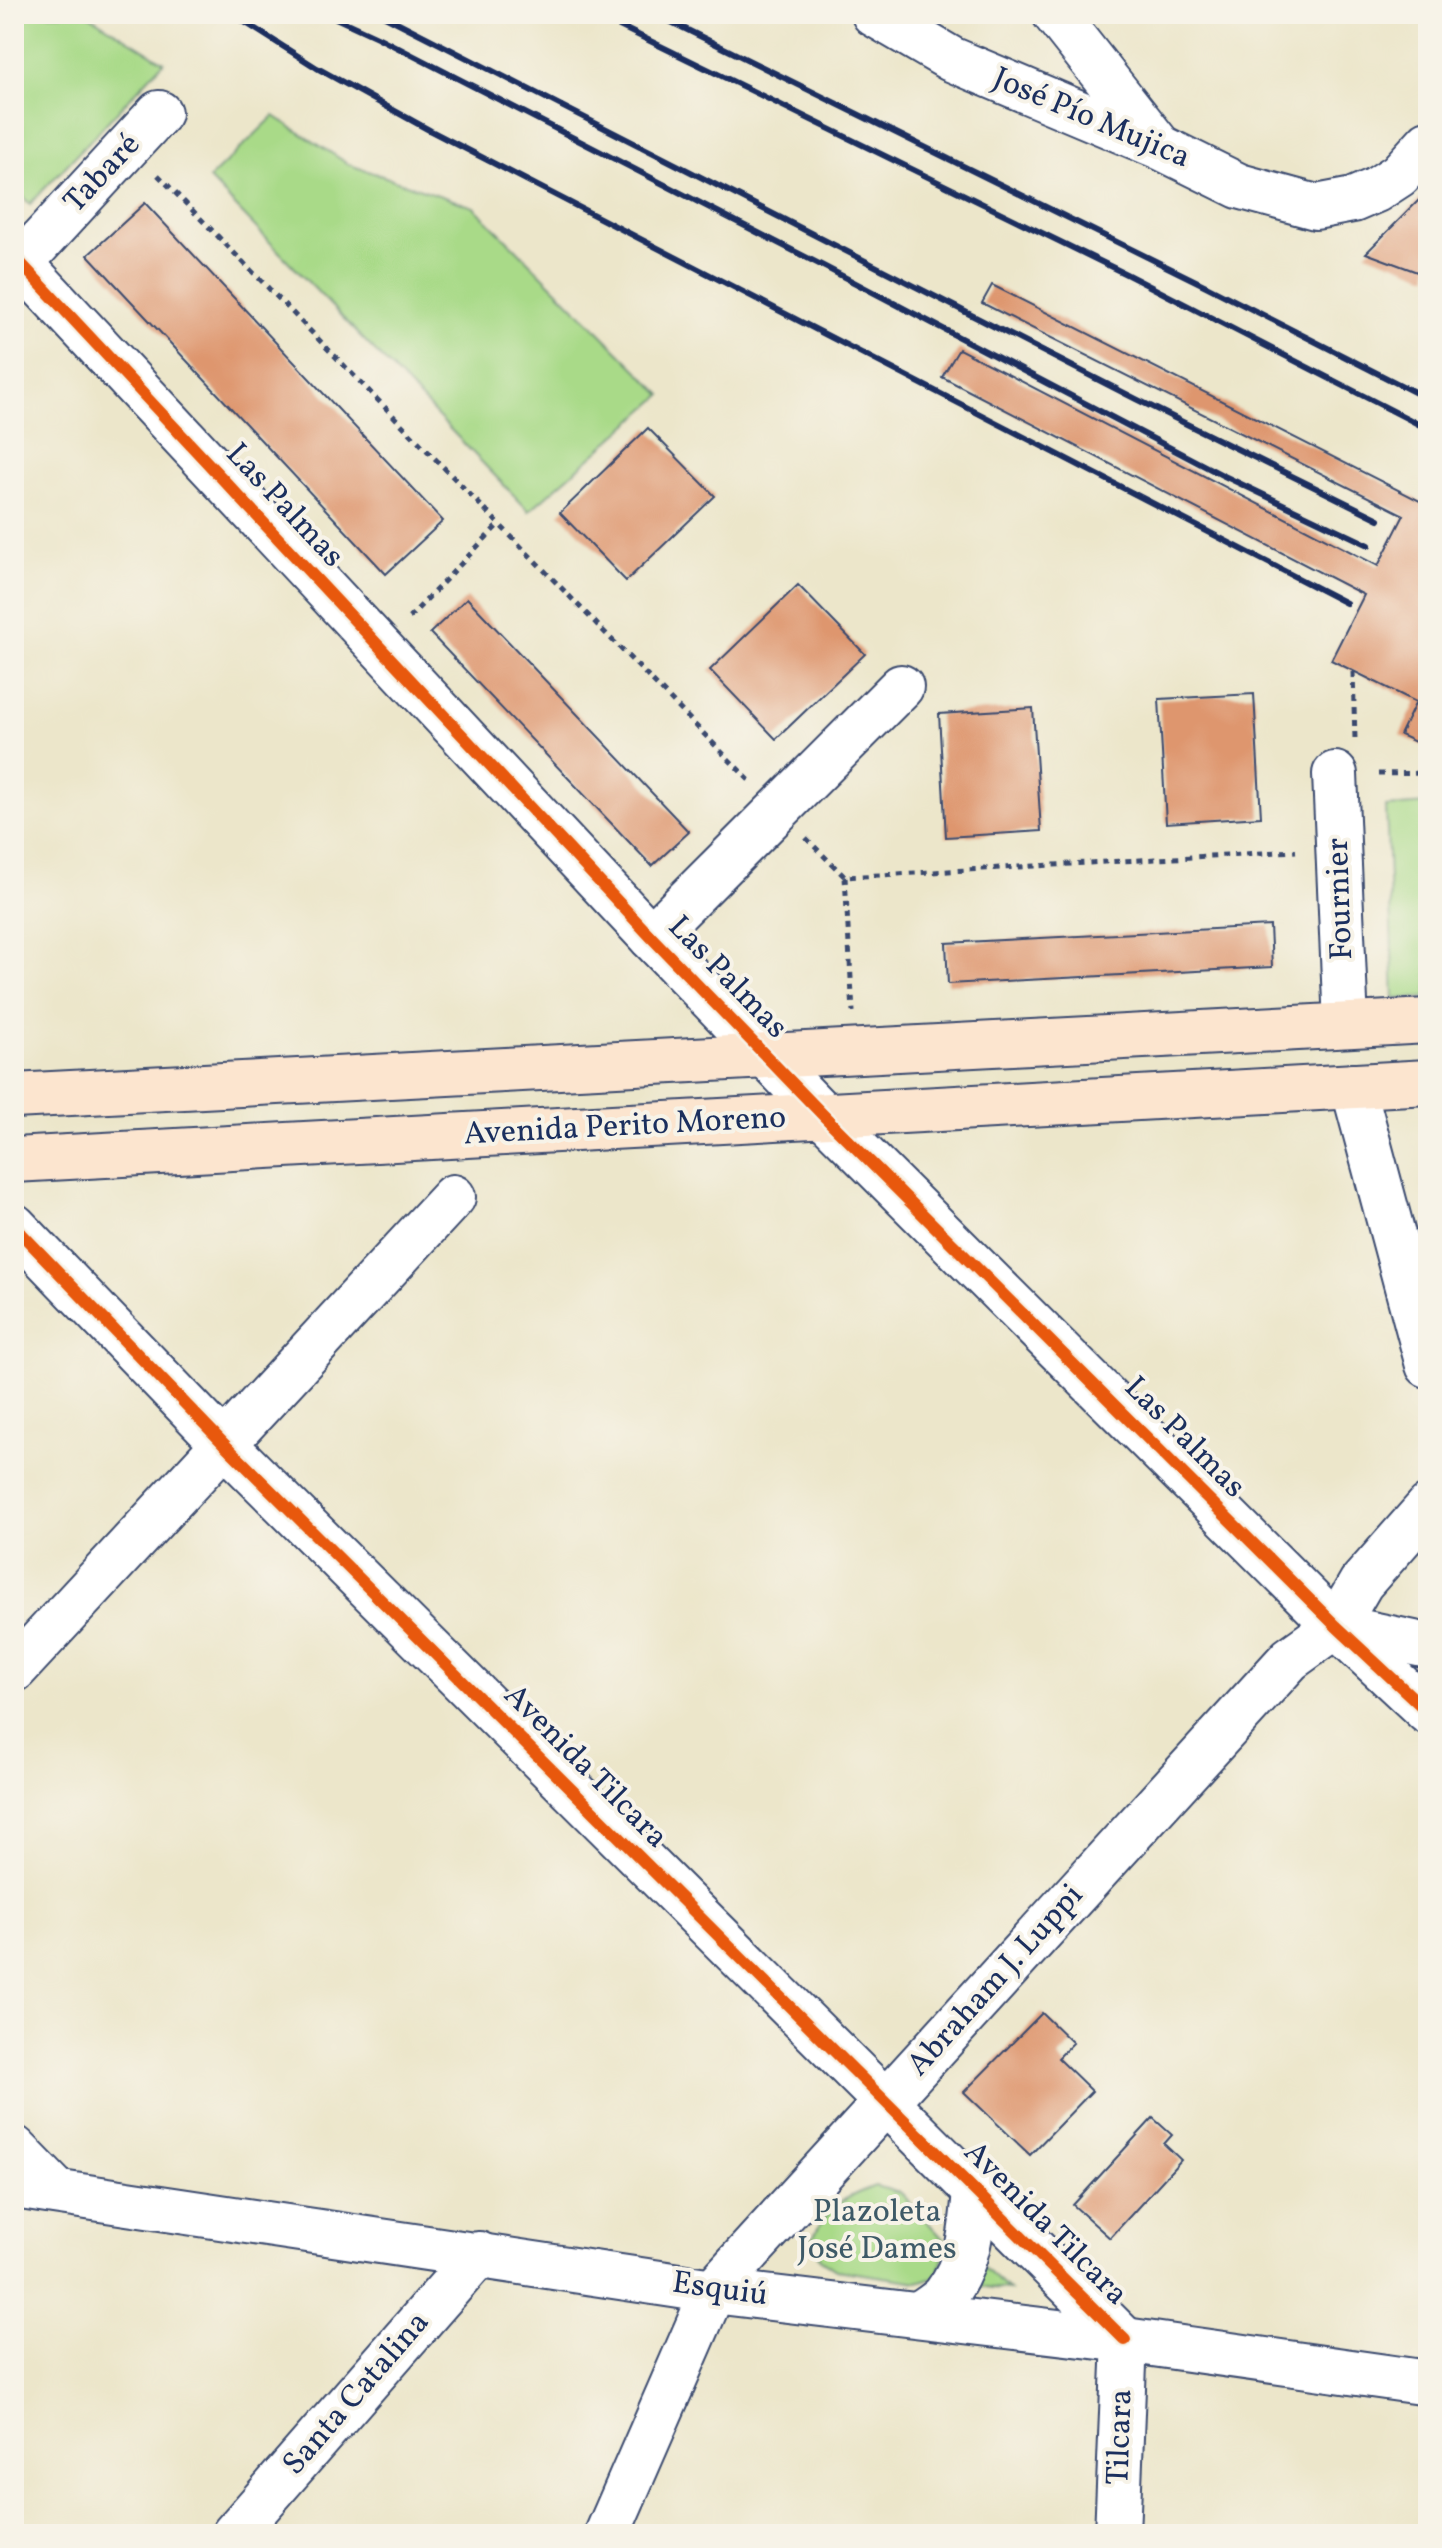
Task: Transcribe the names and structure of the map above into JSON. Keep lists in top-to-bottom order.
{
  "streets": {
    "main road": ["Avenida Perito Moreno"],
    "street": [
      "José Pío Mujica",
      "Tabaré",
      "Las Palmas",
      "Fournier",
      "Avenida Tilcara",
      "Abraham J. Luppi",
      "Esquiú",
      "Santa Catalina",
      "Tilcara"
    ]
  },
  "crossings": [
    ["Tabaré", "Las Palmas"],
    ["Las Palmas", "Avenida Perito Moreno"],
    ["Las Palmas", "Abraham J. Luppi"],
    ["Fournier", "Avenida Perito Moreno"],
    ["Avenida Tilcara", "Abraham J. Luppi"],
    ["Avenida Tilcara", "Esquiú"],
    ["Avenida Tilcara", "Tilcara"],
    ["Abraham J. Luppi", "Esquiú"],
    ["Esquiú", "Santa Catalina"],
    ["Esquiú", "Tilcara"]
  ],
  "parks": ["Plazoleta José Dames"]
}
